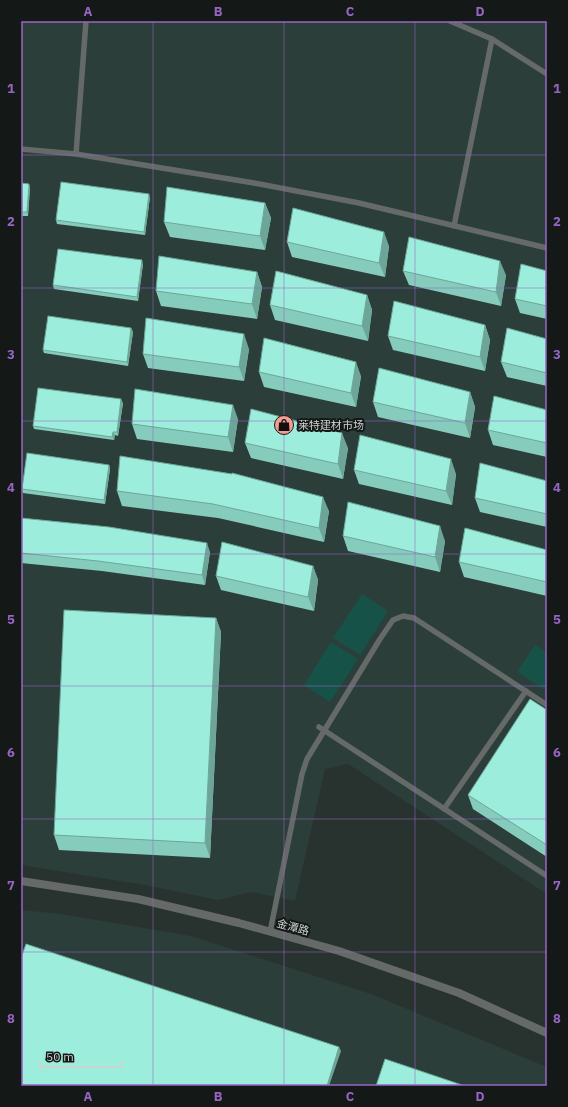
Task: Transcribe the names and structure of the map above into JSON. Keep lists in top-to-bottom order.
{
  "streets": {
    "street": ["金潭路"]
  },
  "places": {
    "shop": ["莱特建材市场"]
  },
  "scale_bar": "50 m",
  "grid": {
    "columns": [
      "A",
      "B",
      "C",
      "D"
    ],
    "rows": [
      "1",
      "2",
      "3",
      "4",
      "5",
      "6",
      "7",
      "8"
    ]
  }
}
